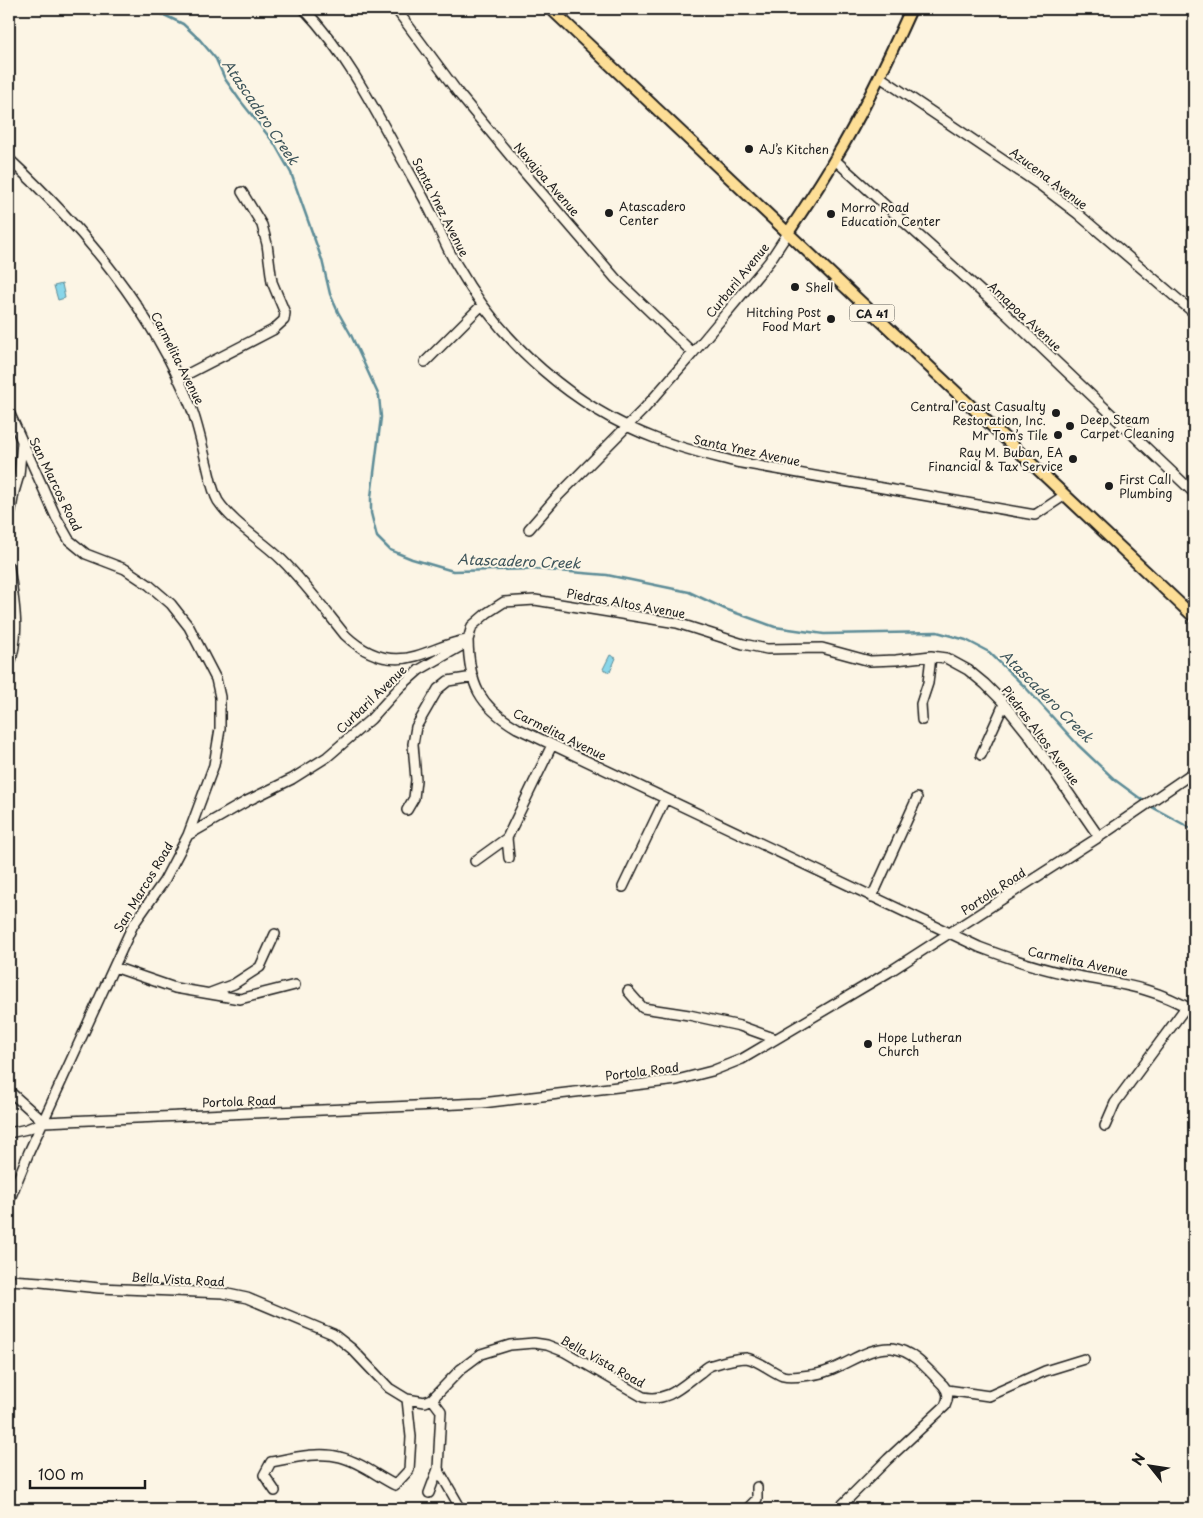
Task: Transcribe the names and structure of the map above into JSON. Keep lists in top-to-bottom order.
{
  "streets": {
    "main road": ["Curbaril Avenue", "CA 41"],
    "street": [
      "Azucena Avenue",
      "Navajoa Avenue",
      "Santa Ynez Avenue",
      "Amapoa Avenue",
      "Carmelita Avenue",
      "San Marcos Road",
      "Piedras Altos Avenue",
      "Portola Road",
      "Bella Vista Road"
    ]
  },
  "crossings": [
    ["Azucena Avenue", "Curbaril Avenue"],
    ["Navajoa Avenue", "Curbaril Avenue"],
    ["Santa Ynez Avenue", "Curbaril Avenue"],
    ["Santa Ynez Avenue", "CA 41"],
    ["Curbaril Avenue", "CA 41"],
    ["Curbaril Avenue", "Amapoa Avenue"],
    ["Curbaril Avenue", "Carmelita Avenue"],
    ["Curbaril Avenue", "San Marcos Road"],
    ["Curbaril Avenue", "Piedras Altos Avenue"],
    ["Carmelita Avenue", "Piedras Altos Avenue"],
    ["Carmelita Avenue", "Portola Road"],
    ["San Marcos Road", "Portola Road"],
    ["Piedras Altos Avenue", "Portola Road"]
  ],
  "water": ["Atascadero Creek"],
  "places": [
    "AJ’s Kitchen",
    "Atascadero Center",
    "Morro Road Education Center",
    "Shell",
    "Hitching Post Food Mart",
    "Central Coast Casualty Restoration, Inc.",
    "Deep Steam Carpet Cleaning",
    "Mr Tom’s Tile",
    "Ray M. Buban, EA Financial & Tax Service",
    "First Call Plumbing",
    "Hope Lutheran Church"
  ],
  "scale_bar": "100 m",
  "north": "top left"
}
